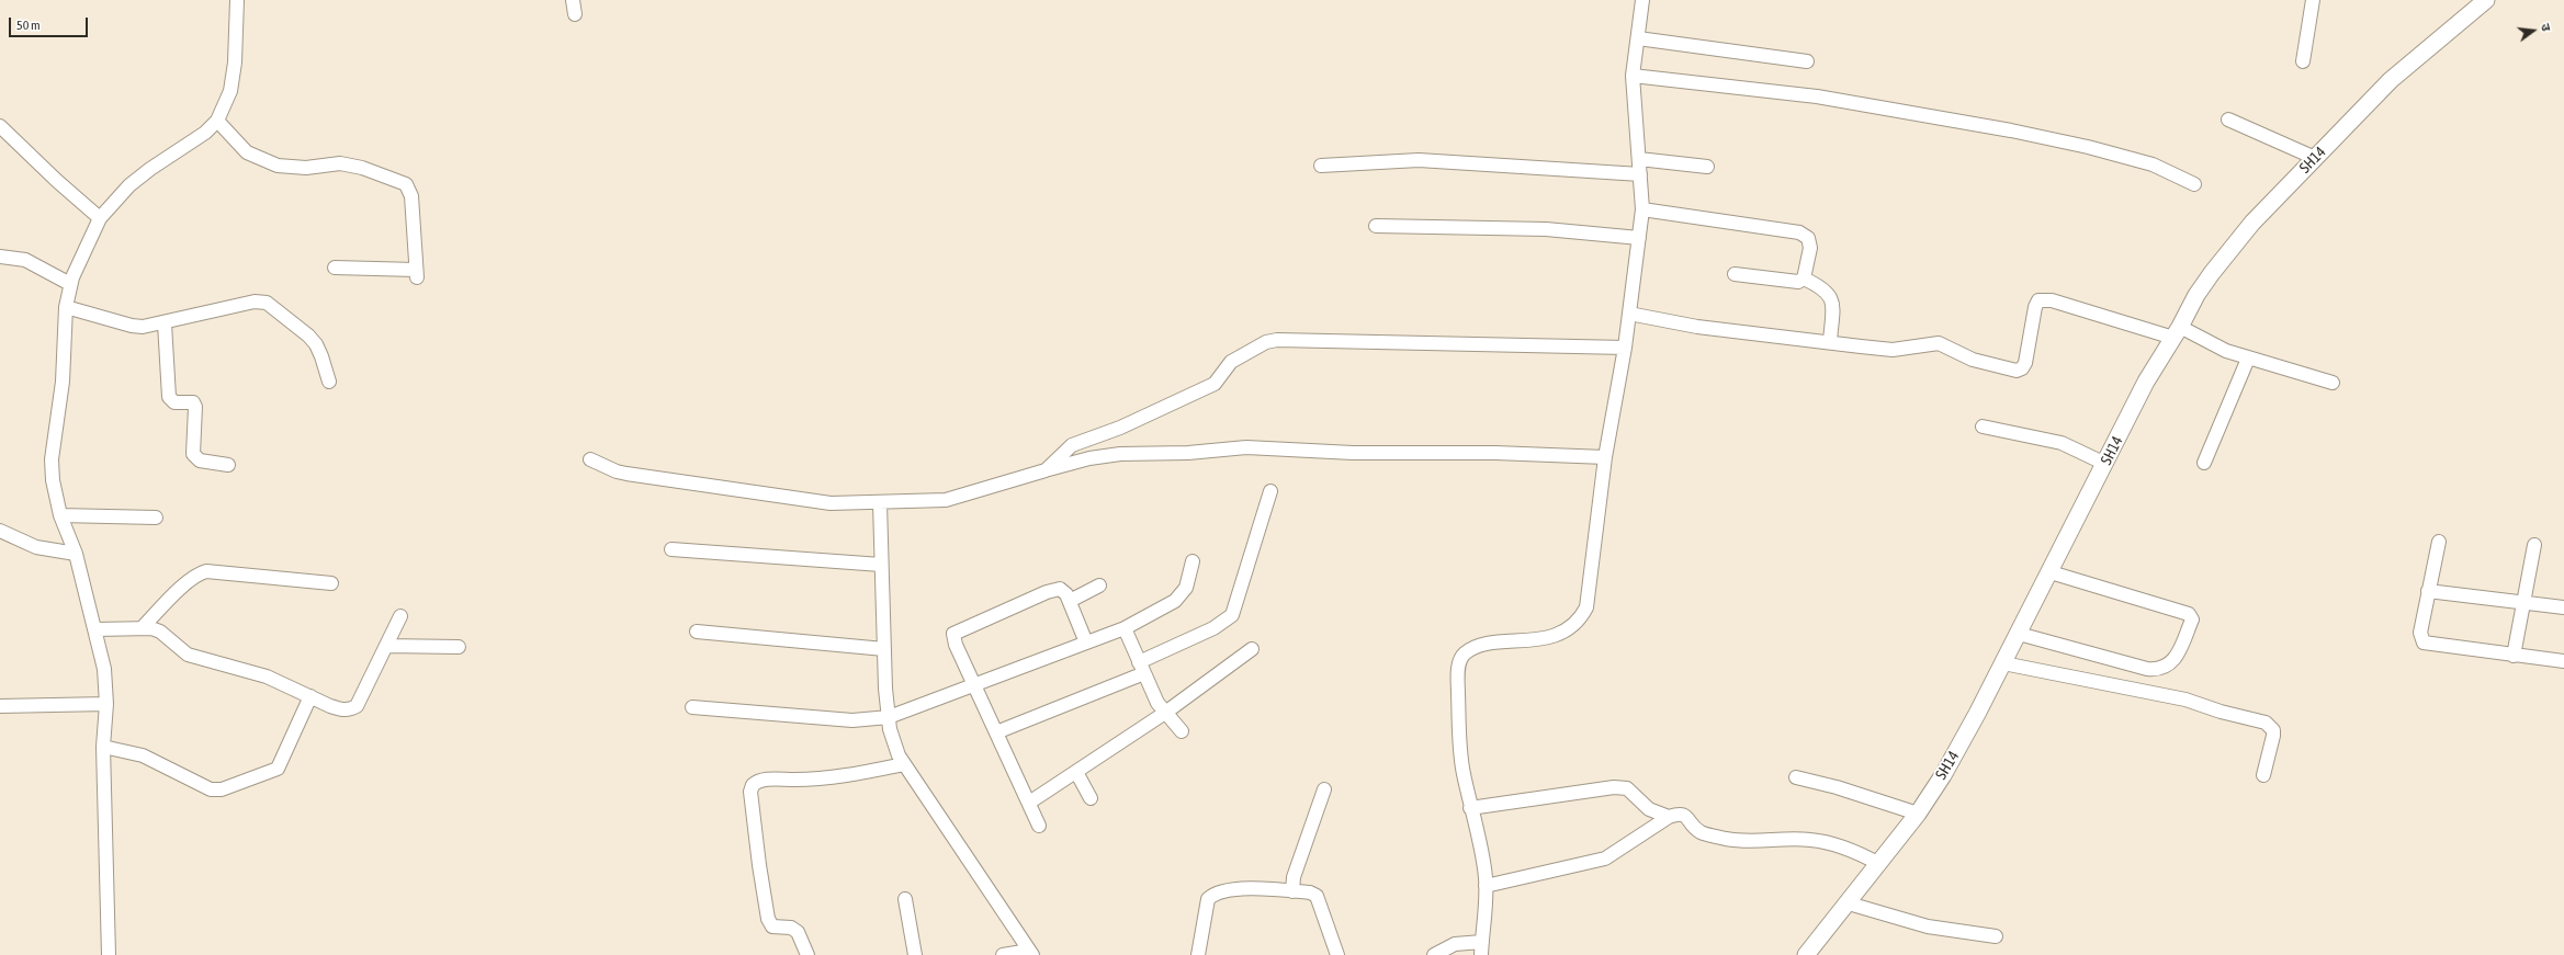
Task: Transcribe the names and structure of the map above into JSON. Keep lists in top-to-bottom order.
{
  "streets": {
    "main road": ["SH14"]
  },
  "scale_bar": "50 m",
  "north": "right"
}
